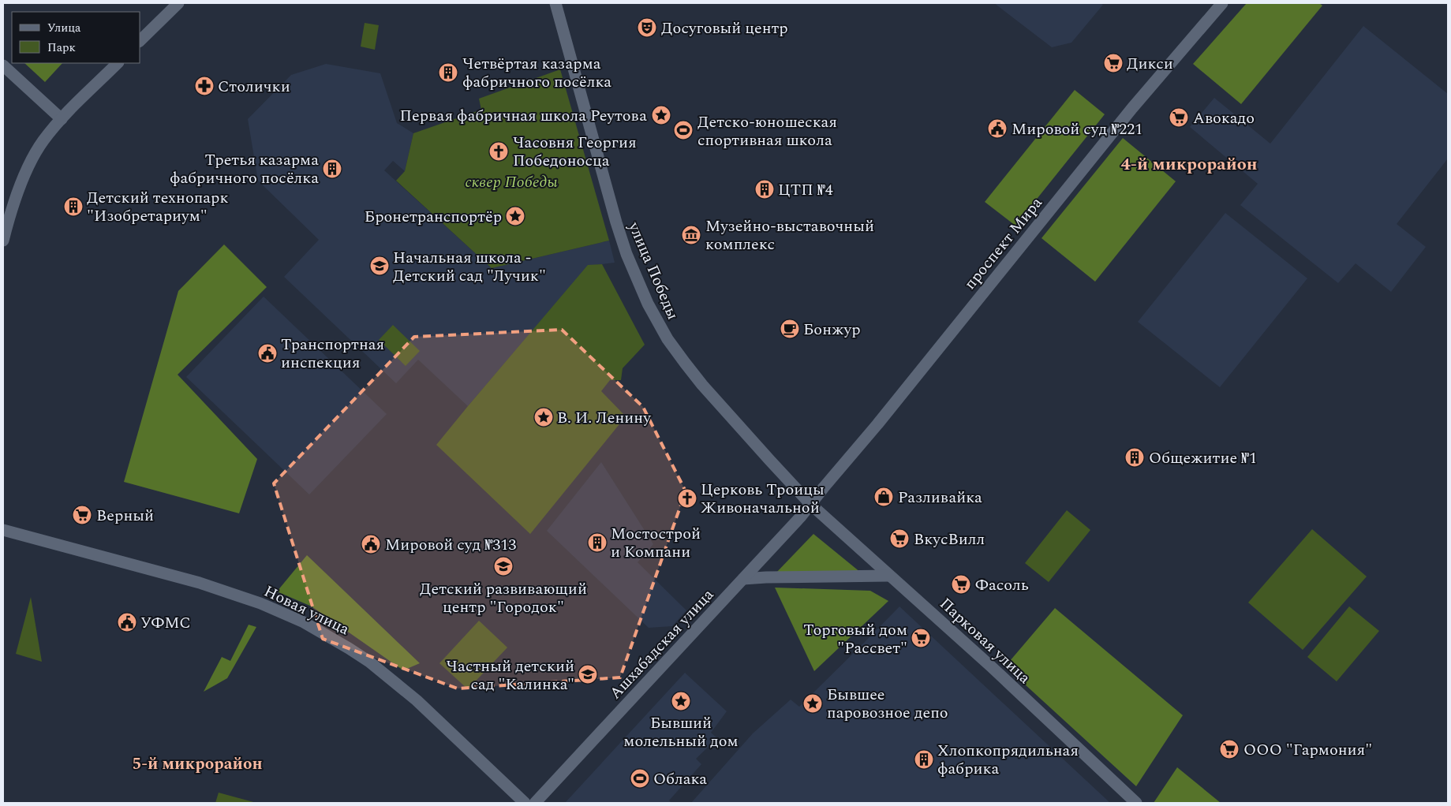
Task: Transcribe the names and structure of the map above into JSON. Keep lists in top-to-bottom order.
{
  "streets": {
    "street": [
      "проспект Мира",
      "улица Победы",
      "Новая улица",
      "Парковая улица",
      "Ашхабадская улица"
    ]
  },
  "crossings": [
    ["проспект Мира", "улица Победы"],
    ["проспект Мира", "Парковая улица"],
    ["проспект Мира", "Ашхабадская улица"],
    ["улица Победы", "Парковая улица"],
    ["улица Победы", "Ашхабадская улица"],
    ["Парковая улица", "Ашхабадская улица"]
  ],
  "districts": ["4-й микрорайон", "5-й микрорайон"],
  "parks": ["сквер Победы"],
  "places": {
    "theatre": ["Досуговый центр"],
    "supermarket": [
      "Дикси",
      "Авокадо",
      "Верный",
      "ВкусВилл",
      "Фасоль",
      "Торговый дом \"Рассвет\"",
      "ООО \"Гармония\""
    ],
    "building": [
      "Четвёртая казарма фабричного посёлка",
      "Третья казарма фабричного посёлка",
      "ЦТП №4",
      "Детский технопарк \"Изобретариум\"",
      "Общежитие №1",
      "Мостострой и Компани",
      "Хлопкопрядильная фабрика"
    ],
    "pharmacy": ["Столички"],
    "place": [
      "Первая фабричная школа Реутова",
      "Бронетранспортёр",
      "В. И. Ленину",
      "Бывший молельный дом",
      "Бывшее паровозное депо"
    ],
    "public building": [
      "Мировой суд №221",
      "Транспортная инспекция",
      "Мировой суд №313",
      "УФМС"
    ],
    "sports": ["Детско-юношеская спортивная школа", "Облака"],
    "church": ["Часовня Георгия Победоносца", "Церковь Троицы Живоначальной"],
    "museum": ["Музейно-выставочный комплекс"],
    "school or university": ["Начальная школа - Детский сад \"Лучик\"", "Детский развивающий центр \"Городок\"", "Частный детский сад \"Калинка\""],
    "cafe": ["Бонжур"],
    "shop": ["Разливайка"]
  },
  "legend": ["Улица", "Парк"]
}
